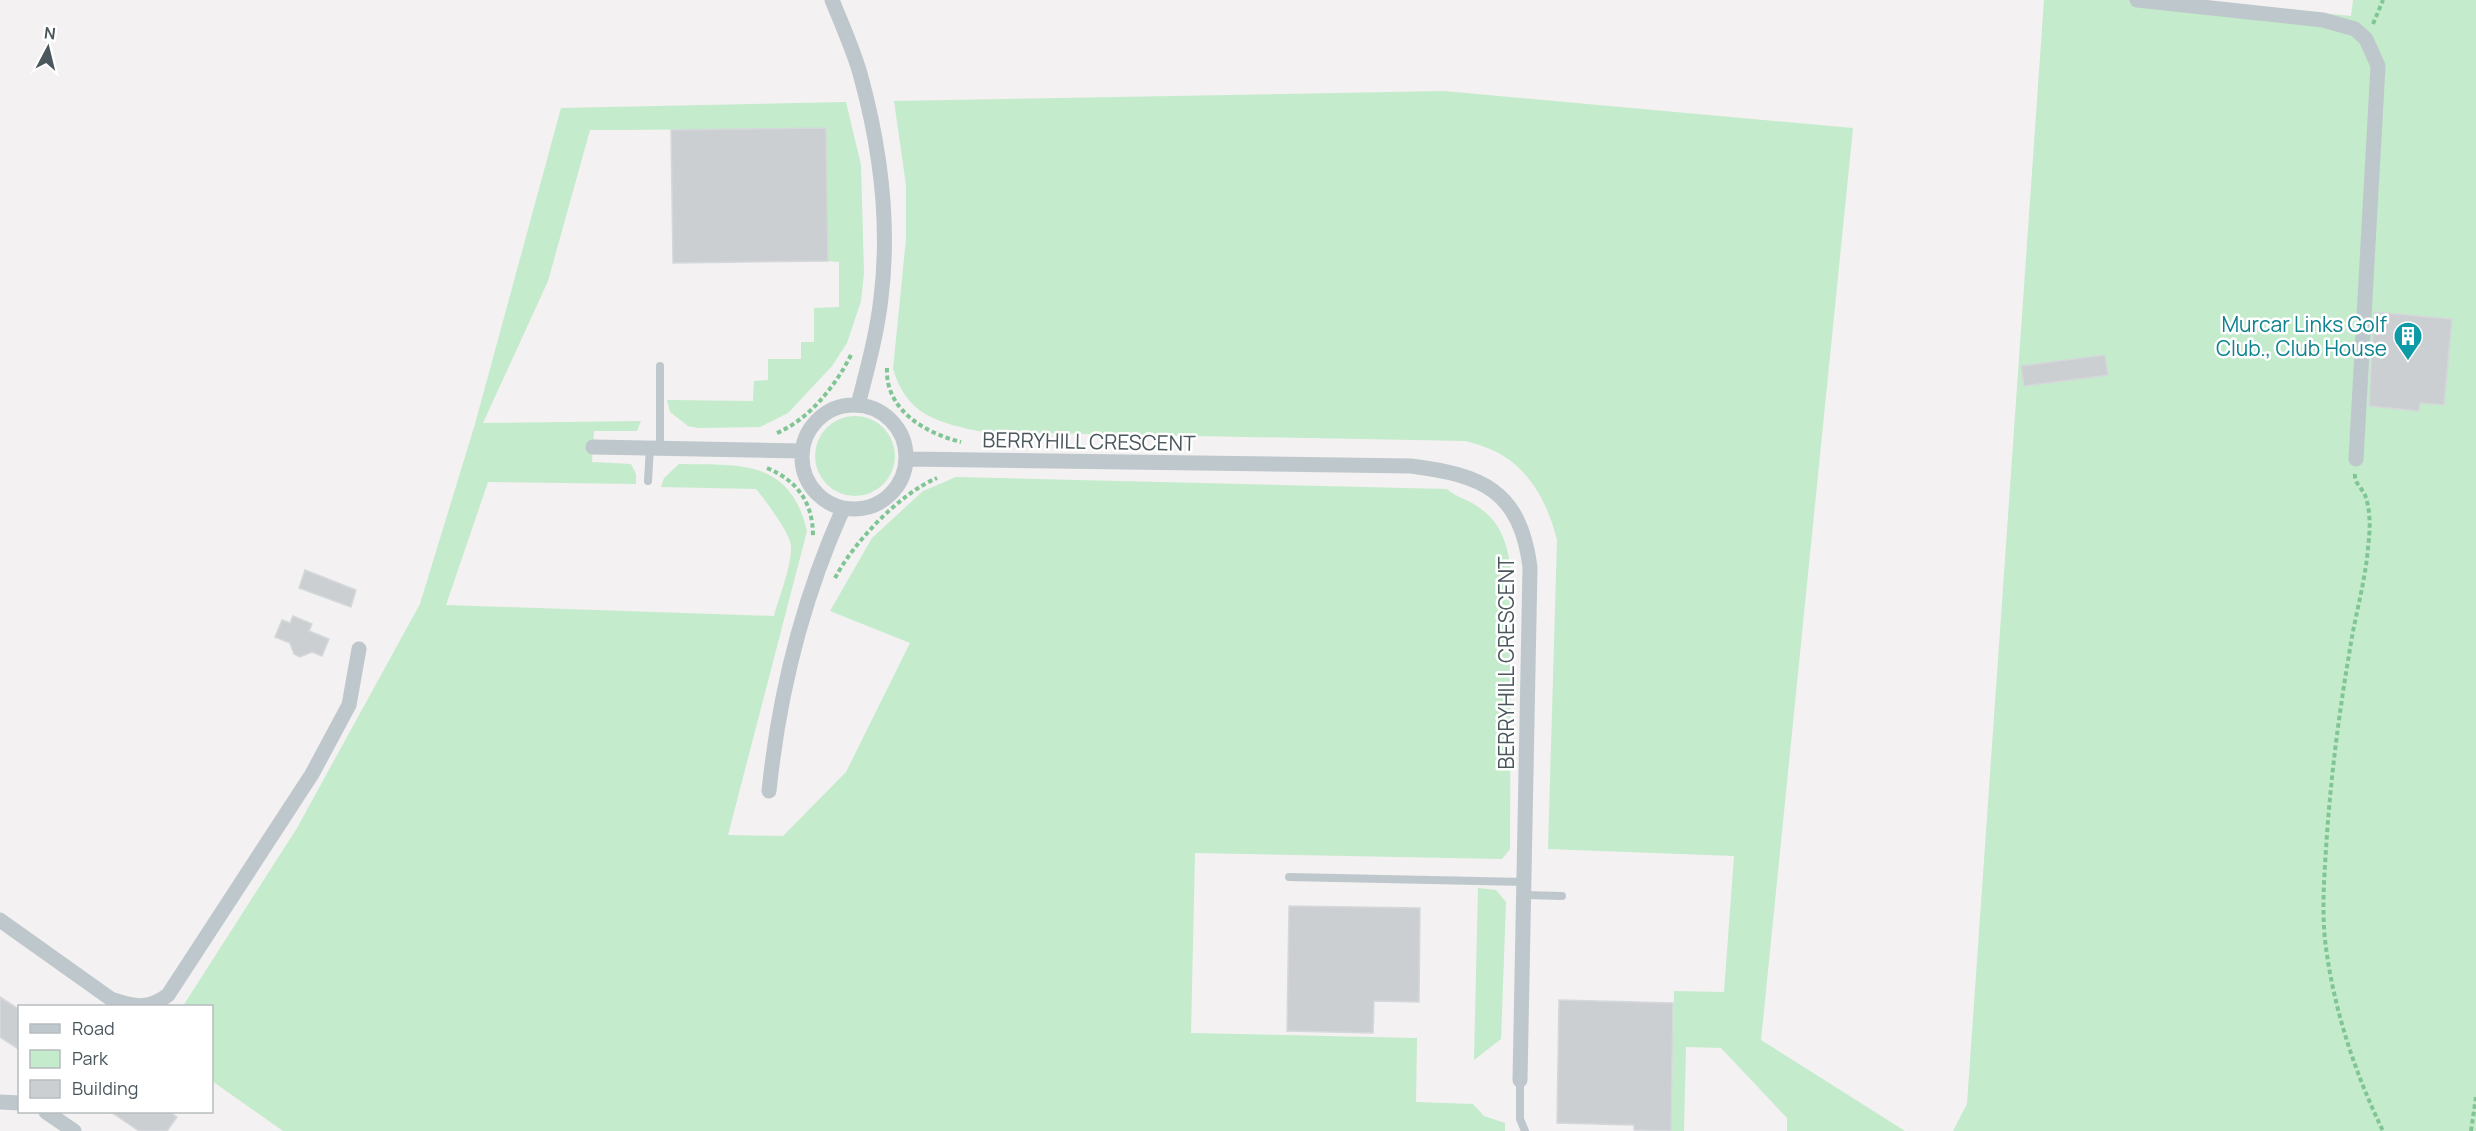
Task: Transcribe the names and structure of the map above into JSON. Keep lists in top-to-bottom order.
{
  "streets": {
    "street": ["BERRYHILL CRESCENT"]
  },
  "places": {
    "building": ["Murcar Links Golf Club., Club House"]
  },
  "legend": ["Road", "Park", "Building"],
  "north": "top"
}
